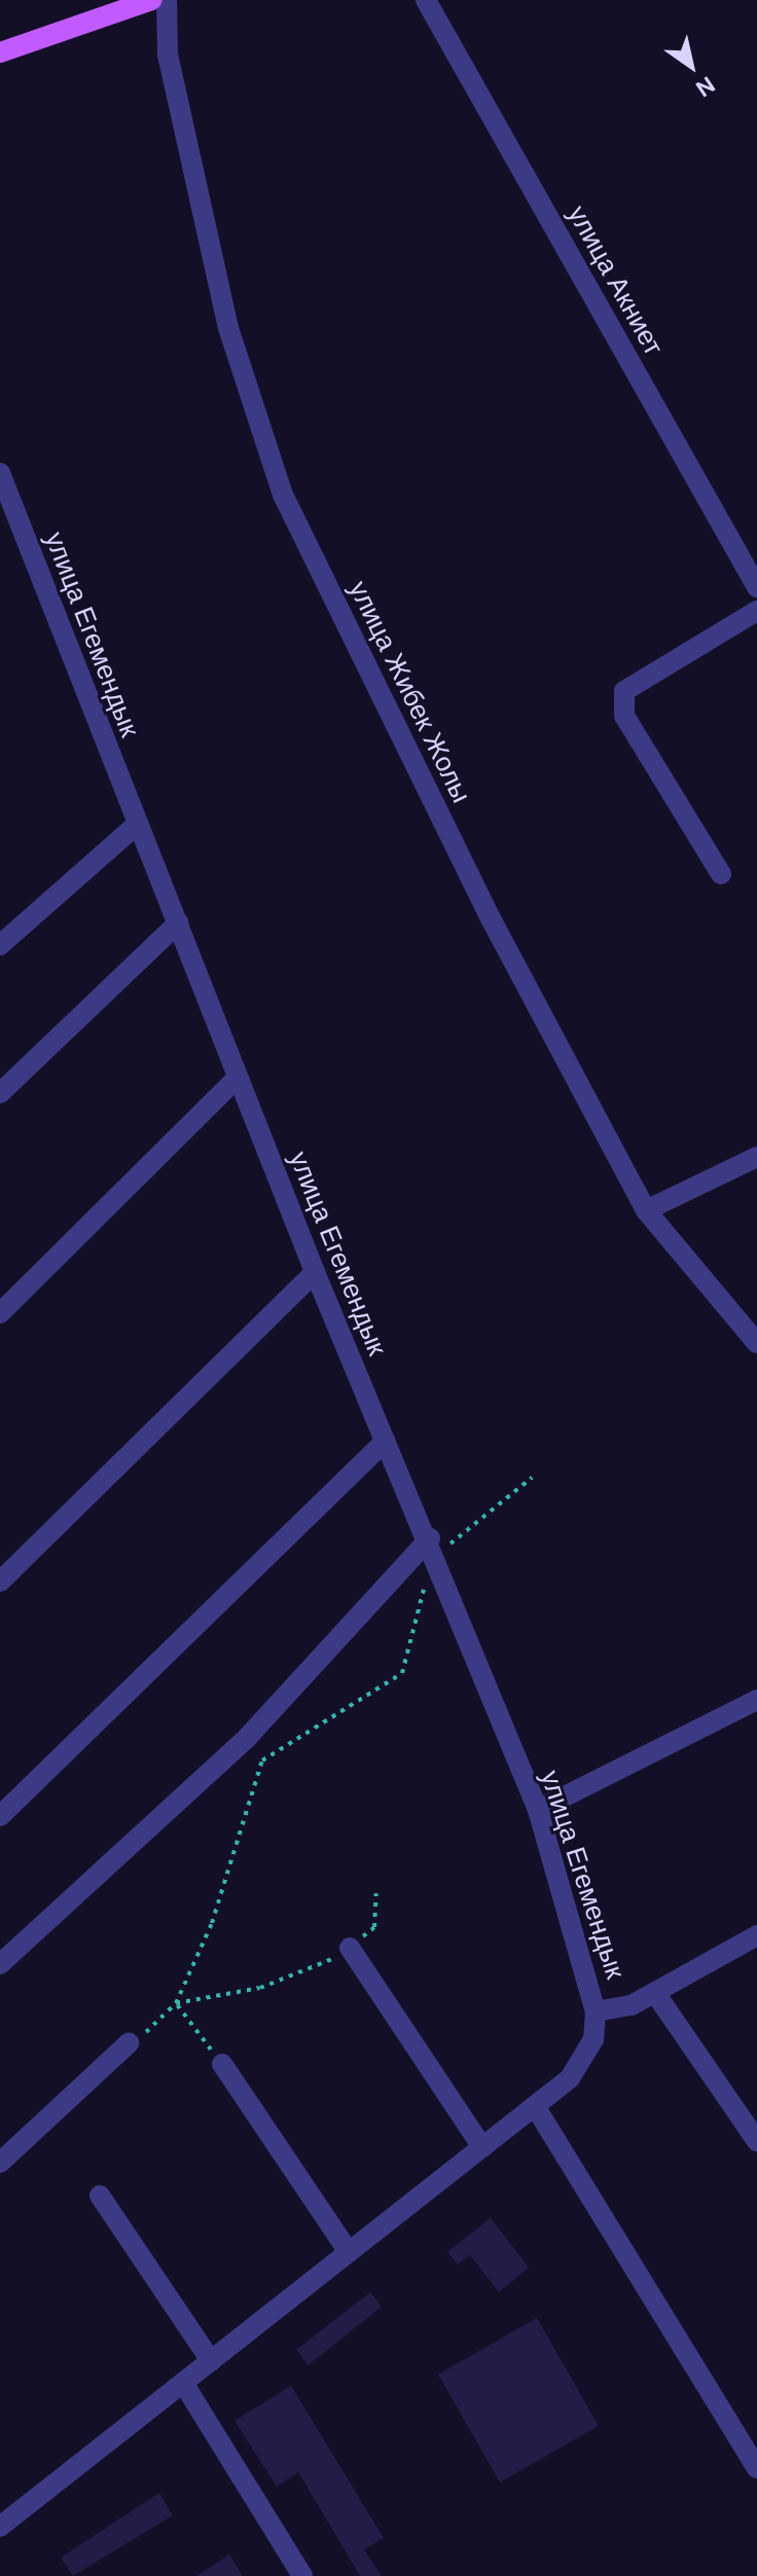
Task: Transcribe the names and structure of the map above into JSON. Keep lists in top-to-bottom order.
{
  "streets": {
    "street": ["улица Акниет", "улица Егемендык", "улица Жибек Жолы"]
  },
  "north": "bottom right"
}
